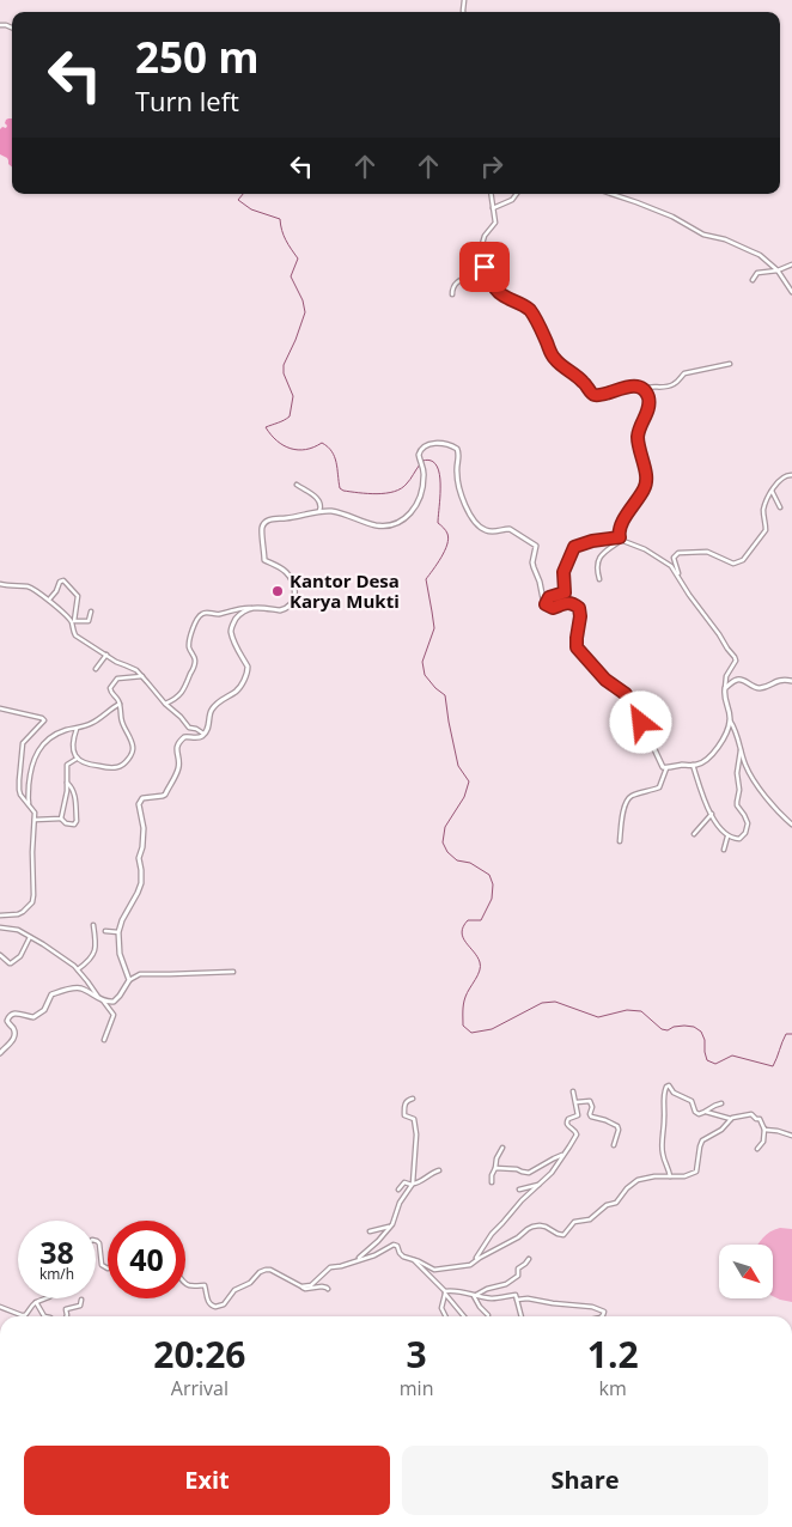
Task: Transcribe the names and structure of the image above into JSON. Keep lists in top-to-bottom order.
{
  "places": ["Kantor Desa Karya Mukti"],
  "north": "bottom right",
  "page": {
    "turn": ["250 m", "Turn left"],
    "speed": "38 km/h",
    "limit": "40",
    "eta": [
      "20:26",
      "Arrival",
      "3",
      "min",
      "1.2",
      "km"
    ],
    "buttons": ["Exit", "Share"]
  }
}
